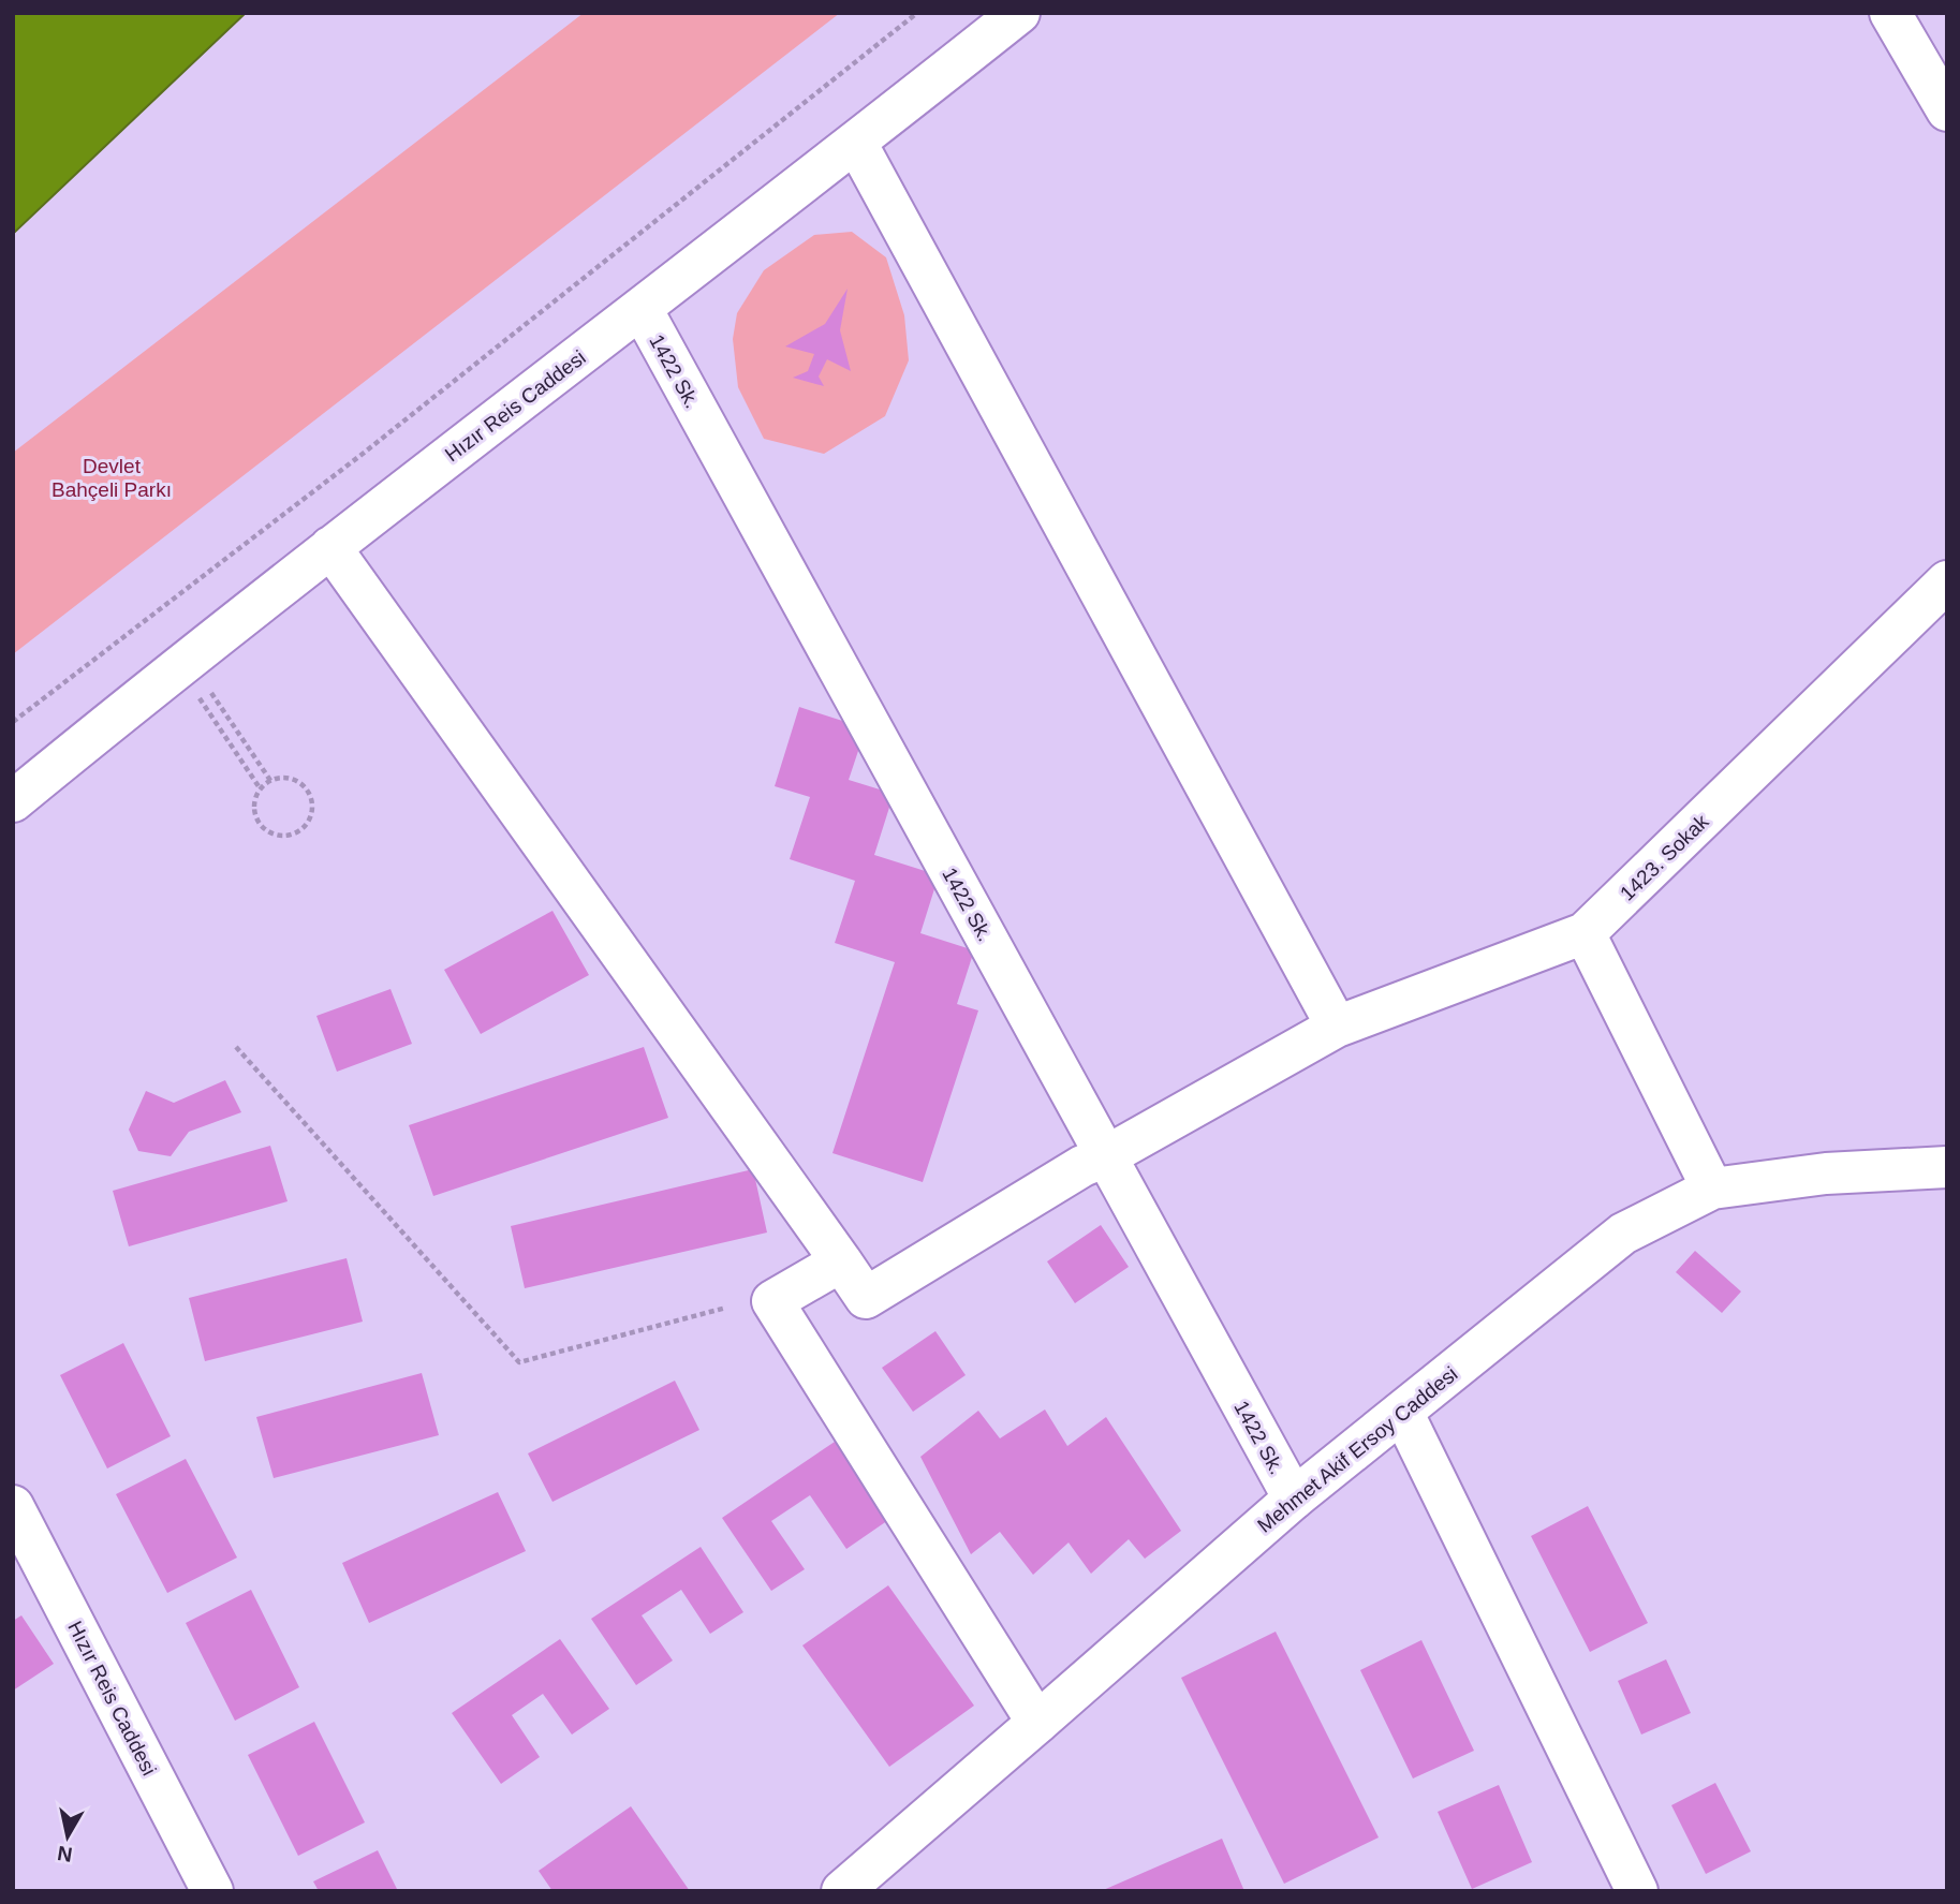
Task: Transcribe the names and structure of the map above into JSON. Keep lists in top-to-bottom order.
{
  "streets": {
    "street": [
      "1422 Sk.",
      "Hızır Reis Caddesi",
      "1423. Sokak",
      "Mehmet Akif Ersoy Caddesi"
    ]
  },
  "crossings": [
    ["1422 Sk.", "Hızır Reis Caddesi"],
    ["1422 Sk.", "Mehmet Akif Ersoy Caddesi"]
  ],
  "parks": ["Devlet Bahçeli Parkı"],
  "north": "bottom"
}
